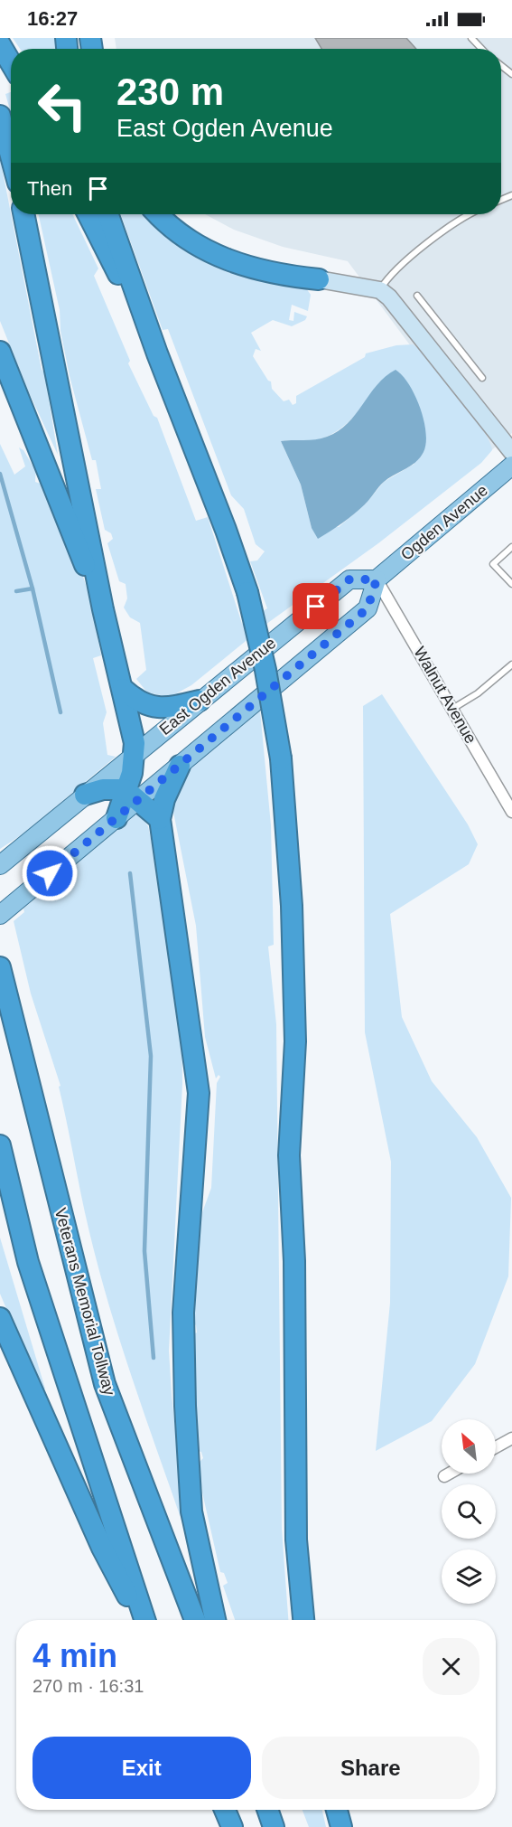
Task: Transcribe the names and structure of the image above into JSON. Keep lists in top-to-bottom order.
{
  "streets": {
    "highway": ["Veterans Memorial Tollway"],
    "main road": ["Ogden Avenue", "East Ogden Avenue"],
    "street": ["Walnut Avenue"]
  },
  "crossings": [
    ["Ogden Avenue", "East Ogden Avenue"],
    ["Ogden Avenue", "Walnut Avenue"],
    ["East Ogden Avenue", "Walnut Avenue"]
  ],
  "north": "top left",
  "page": {
    "status": "16:27",
    "turn": ["230 m", "East Ogden Avenue"],
    "then": "Then",
    "heading": ["4 min", "270 m · 16:31"],
    "buttons": ["Exit", "Share"]
  }
}
